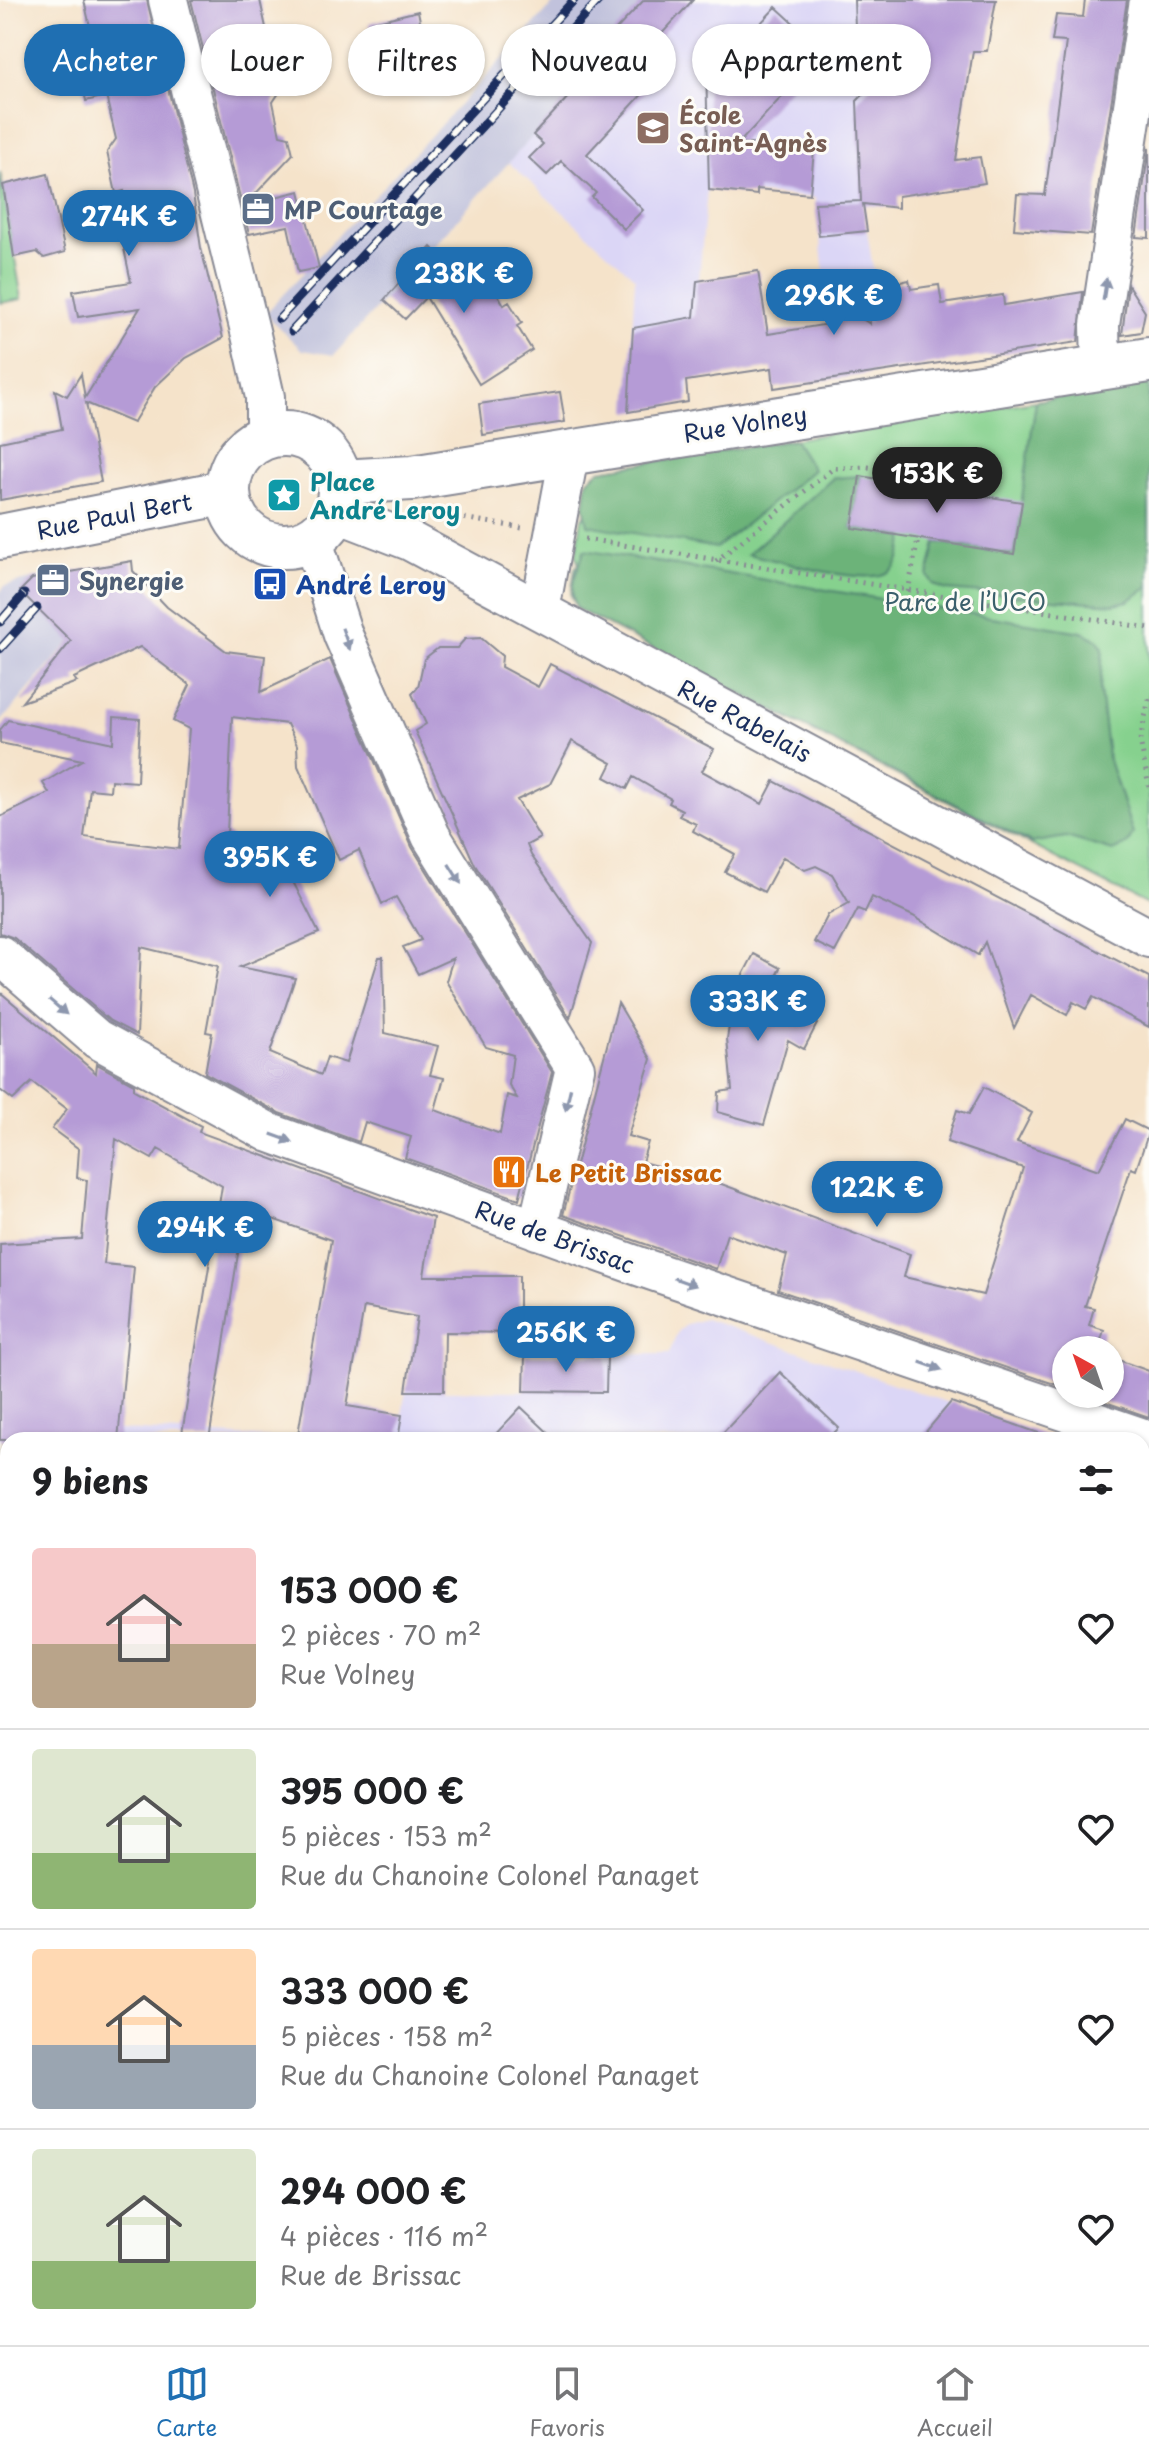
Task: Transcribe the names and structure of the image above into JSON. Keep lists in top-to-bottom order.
{
  "streets": {
    "main road": ["Rue Volney", "Rue Paul Bert"],
    "street": ["Rue Rabelais", "Rue de Brissac"]
  },
  "crossings": [
    ["Rue Volney", "Rue Paul Bert"],
    ["Rue Volney", "Rue Rabelais"],
    ["Rue Paul Bert", "Rue Rabelais"]
  ],
  "one_way": ["Rue de Brissac"],
  "parks": ["Parc de l’UCO"],
  "places": {
    "school or university": ["École Saint-Agnès"],
    "office": ["MP Courtage", "Synergie"],
    "place": ["Place André Leroy"],
    "bus stop": ["André Leroy"],
    "restaurant": ["Le Petit Brissac"]
  },
  "north": "top left",
  "page": {
    "chip": [
      "Acheter",
      "Louer",
      "Filtres",
      "Nouveau",
      "Appartement"
    ],
    "price": [
      "274K €",
      "238K €",
      "296K €",
      "153K €",
      "395K €",
      "333K €",
      "122K €",
      "294K €",
      "256K €"
    ],
    "heading": "9 biens",
    "list": [
      {
        "name": "153 000 €",
        "note": "2 pièces · 70 m² · Rue Volney"
      },
      {
        "name": "395 000 €",
        "note": "5 pièces · 153 m² · Rue du Chanoine Colonel Panaget"
      },
      {
        "name": "333 000 €",
        "note": "5 pièces · 158 m² · Rue du Chanoine Colonel Panaget"
      },
      {
        "name": "294 000 €",
        "note": "4 pièces · 116 m² · Rue de Brissac"
      }
    ],
    "tabs": ["Carte", "Favoris", "Accueil"]
  }
}
